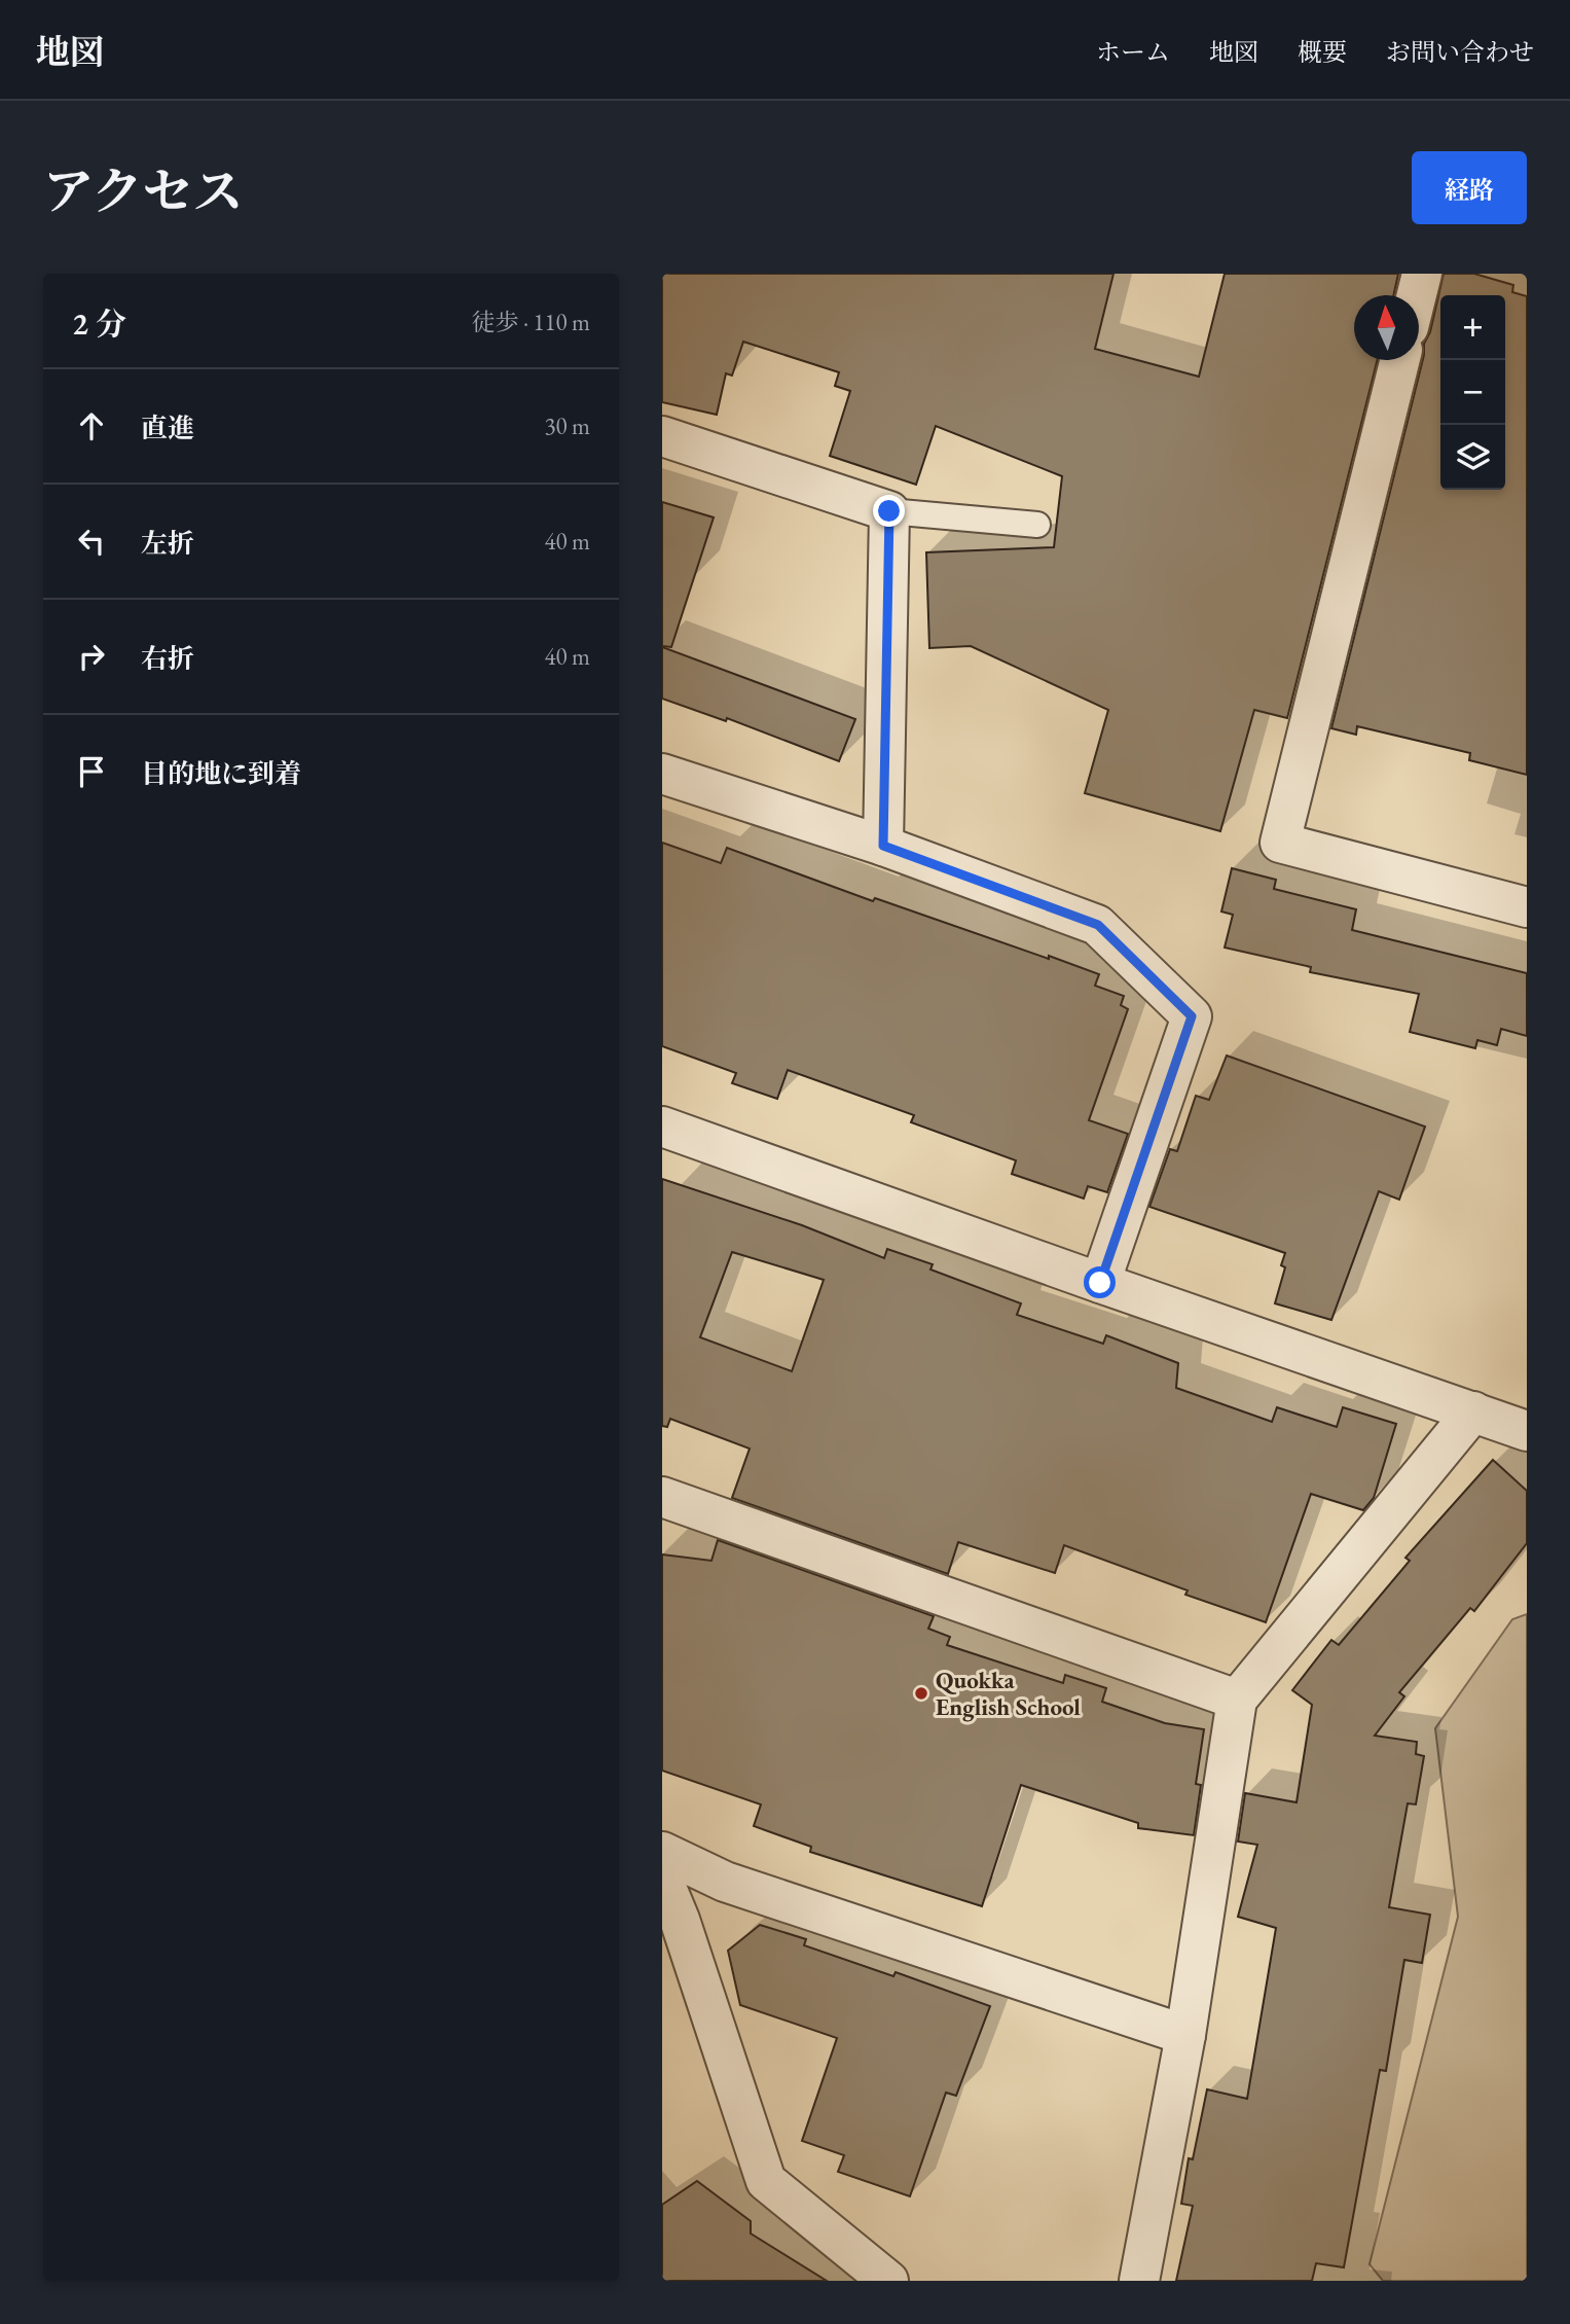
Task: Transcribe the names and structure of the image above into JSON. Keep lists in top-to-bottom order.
{
  "places": ["Quokka English School"],
  "north": "top",
  "page": {
    "header": "地図",
    "nav": [
      "ホーム",
      "地図",
      "概要",
      "お問い合わせ"
    ],
    "title": "アクセス",
    "buttons": "経路",
    "heading": ["2 分", "徒歩 · 110 m"],
    "map_buttons": ["+", "−"],
    "list": [
      ["直進", "30 m"],
      ["左折", "40 m"],
      ["右折", "40 m"],
      "目的地に到着"
    ]
  }
}
